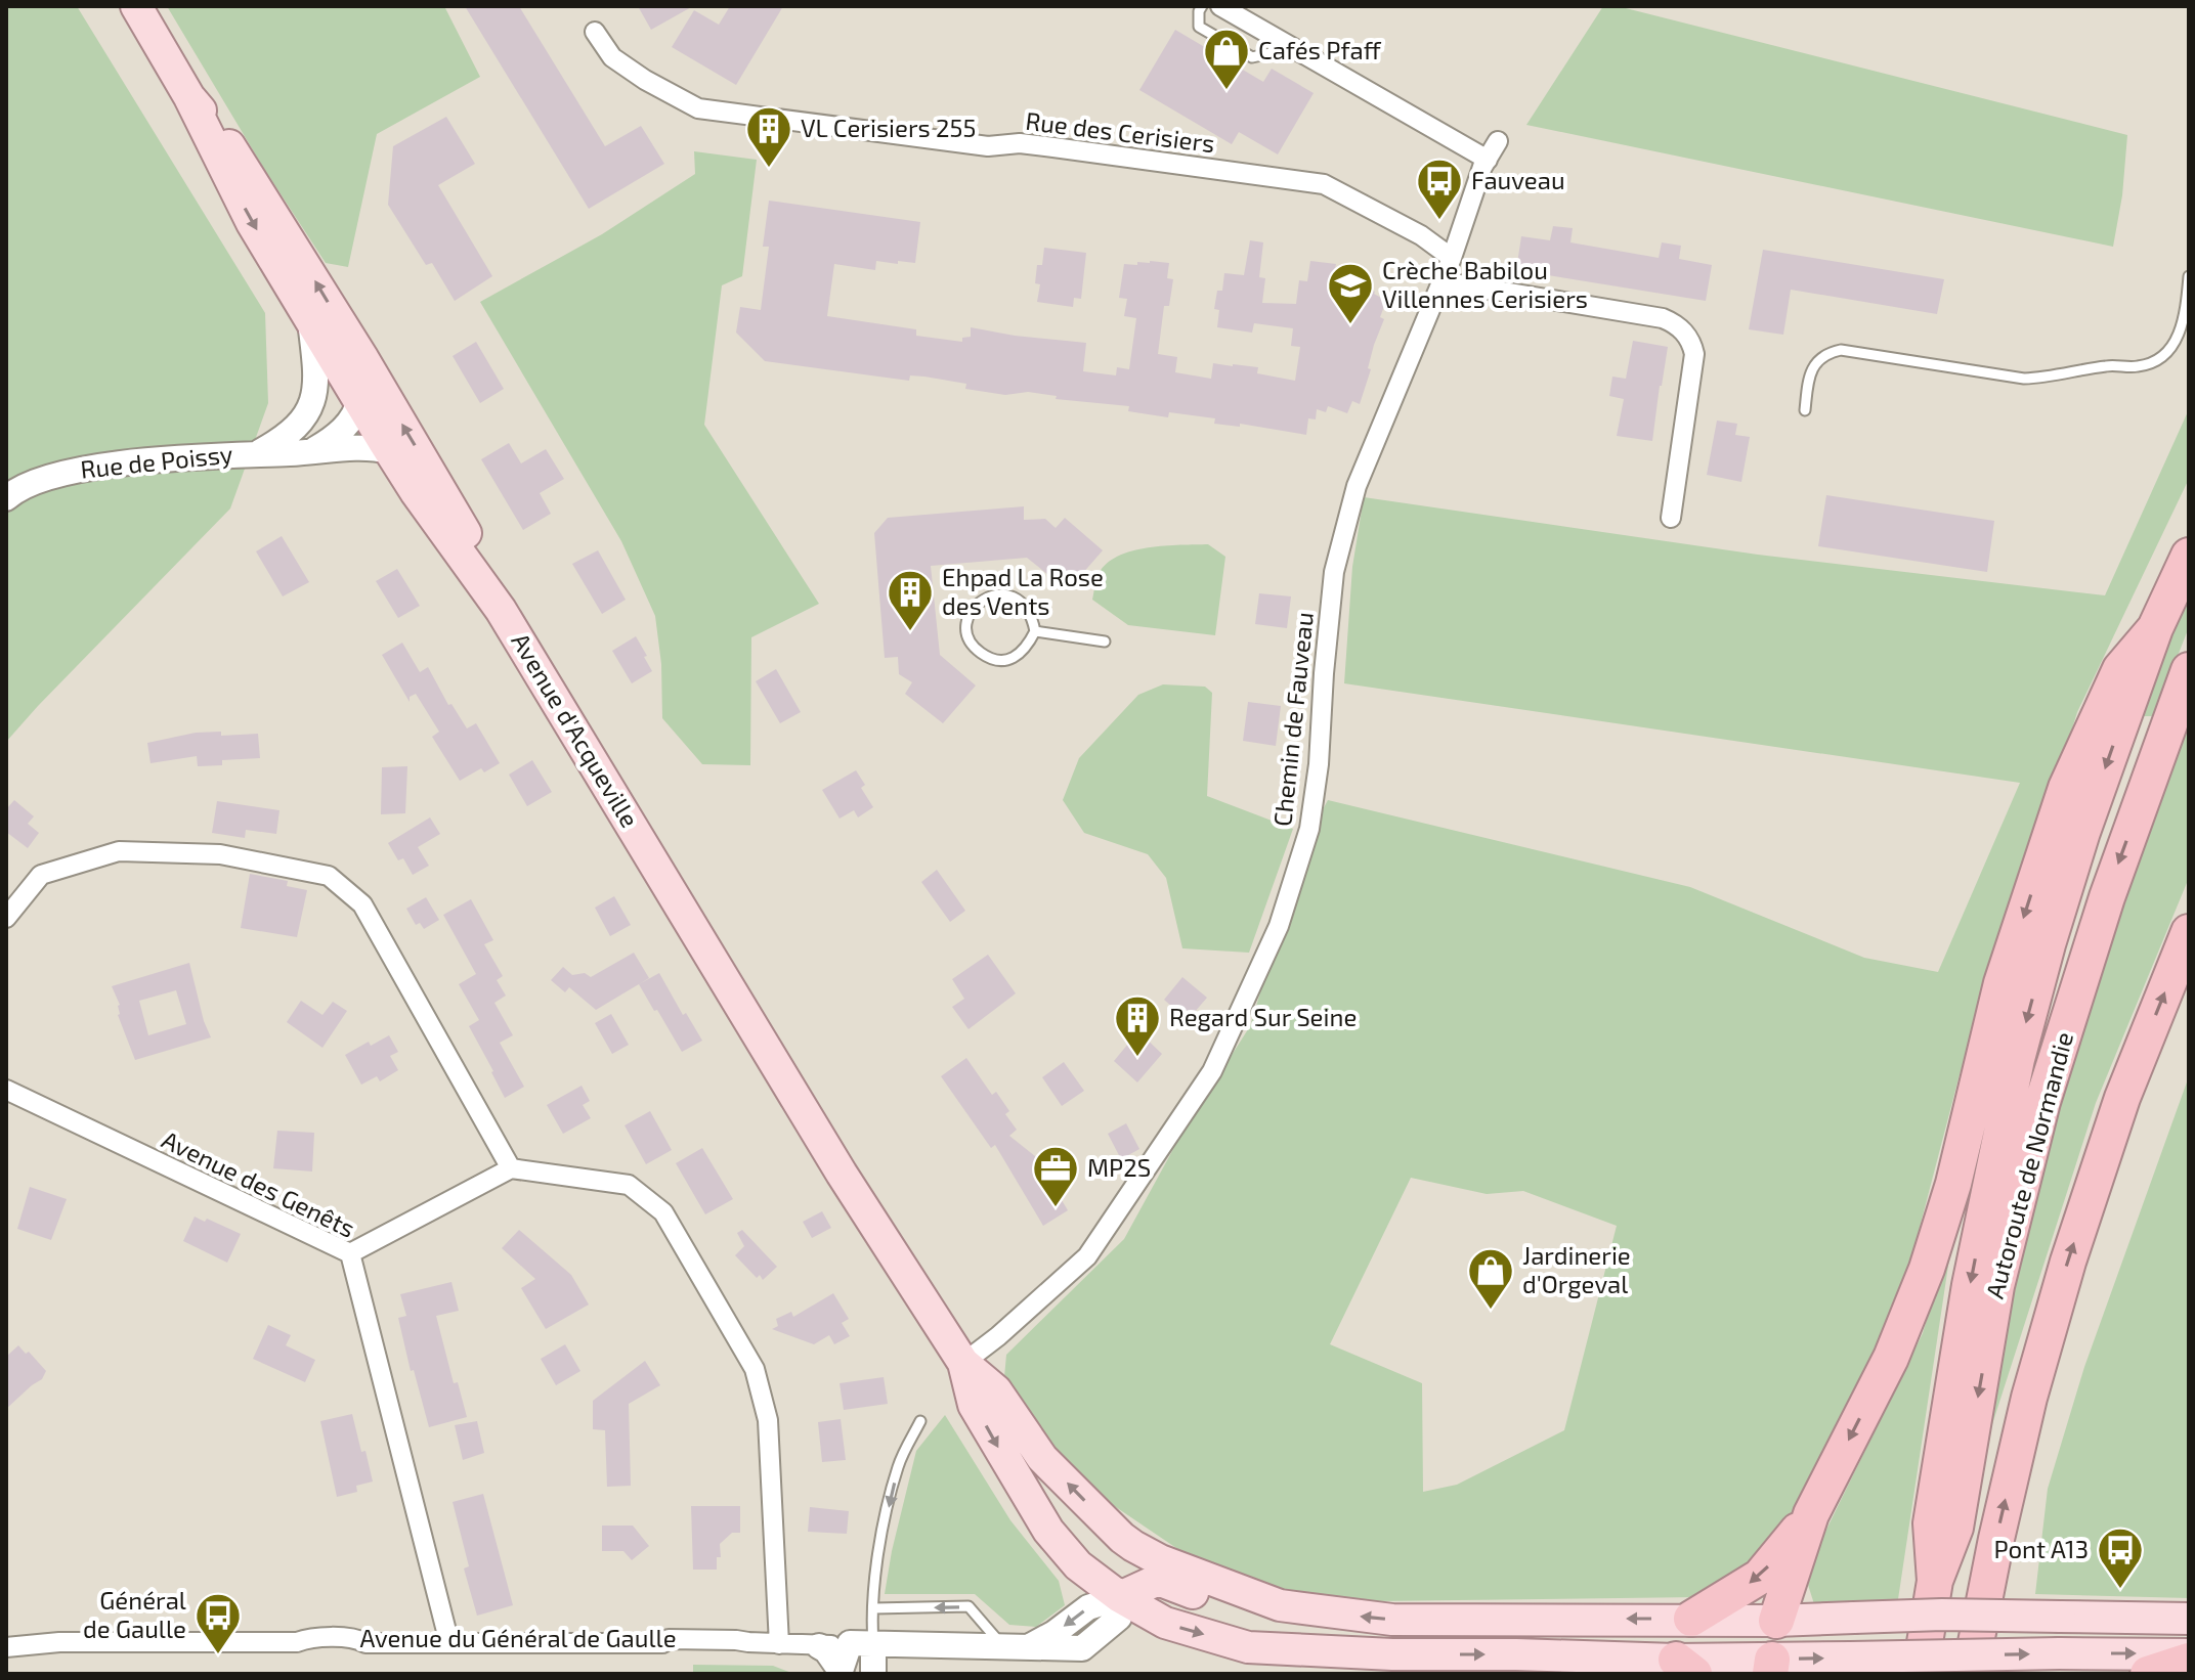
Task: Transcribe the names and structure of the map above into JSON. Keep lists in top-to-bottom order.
{
  "streets": {
    "highway": ["Autoroute de Normandie"],
    "main road": ["Avenue d'Acqueville"],
    "street": [
      "Rue des Cerisiers",
      "Rue de Poissy",
      "Chemin de Fauveau",
      "Avenue des Genêts",
      "Avenue du Général de Gaulle"
    ]
  },
  "crossings": [
    ["Rue des Cerisiers", "Chemin de Fauveau"],
    ["Rue de Poissy", "Avenue d'Acqueville"],
    ["Chemin de Fauveau", "Avenue d'Acqueville"],
    ["Avenue des Genêts", "Avenue du Général de Gaulle"]
  ],
  "places": {
    "shop": ["Cafés Pfaff", "Jardinerie d'Orgeval"],
    "building": ["VL Cerisiers 255", "Ehpad La Rose des Vents", "Regard Sur Seine"],
    "bus stop": ["Fauveau", "Pont A13", "Général de Gaulle"],
    "school or university": ["Crèche Babilou Villennes Cerisiers"],
    "office": ["MP2S"]
  }
}
